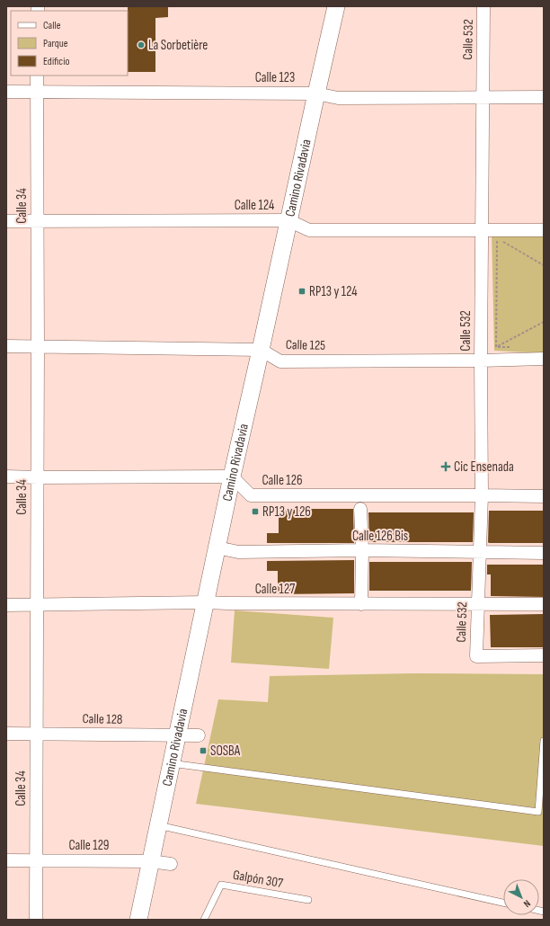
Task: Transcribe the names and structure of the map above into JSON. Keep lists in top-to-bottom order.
{
  "streets": {
    "main road": ["Camino Rivadavia"],
    "street": [
      "Calle 532",
      "Calle 123",
      "Calle 124",
      "Calle 34",
      "Calle 125",
      "Calle 126",
      "Calle 126 Bis",
      "Calle 127",
      "Calle 128",
      "Calle 129"
    ],
    "lane": ["Galpón 307"]
  },
  "crossings": [
    ["Calle 532", "Calle 123"],
    ["Calle 532", "Calle 124"],
    ["Calle 532", "Calle 125"],
    ["Calle 532", "Calle 126"],
    ["Calle 532", "Calle 126 Bis"],
    ["Calle 532", "Calle 127"],
    ["Calle 123", "Camino Rivadavia"],
    ["Calle 123", "Calle 34"],
    ["Camino Rivadavia", "Calle 124"],
    ["Camino Rivadavia", "Calle 125"],
    ["Camino Rivadavia", "Calle 126"],
    ["Camino Rivadavia", "Calle 126 Bis"],
    ["Camino Rivadavia", "Calle 127"],
    ["Camino Rivadavia", "Calle 128"],
    ["Camino Rivadavia", "Calle 129"],
    ["Calle 124", "Calle 34"],
    ["Calle 34", "Calle 125"],
    ["Calle 34", "Calle 127"],
    ["Calle 34", "Calle 128"],
    ["Calle 34", "Calle 129"]
  ],
  "places": {
    "other": ["La Sorbetière"],
    "transit": ["RP13 y 124", "RP13 y 126", "SOSBA"],
    "health": ["Cic Ensenada"]
  },
  "legend": ["Calle", "Parque", "Edificio"],
  "north": "bottom right"
}
